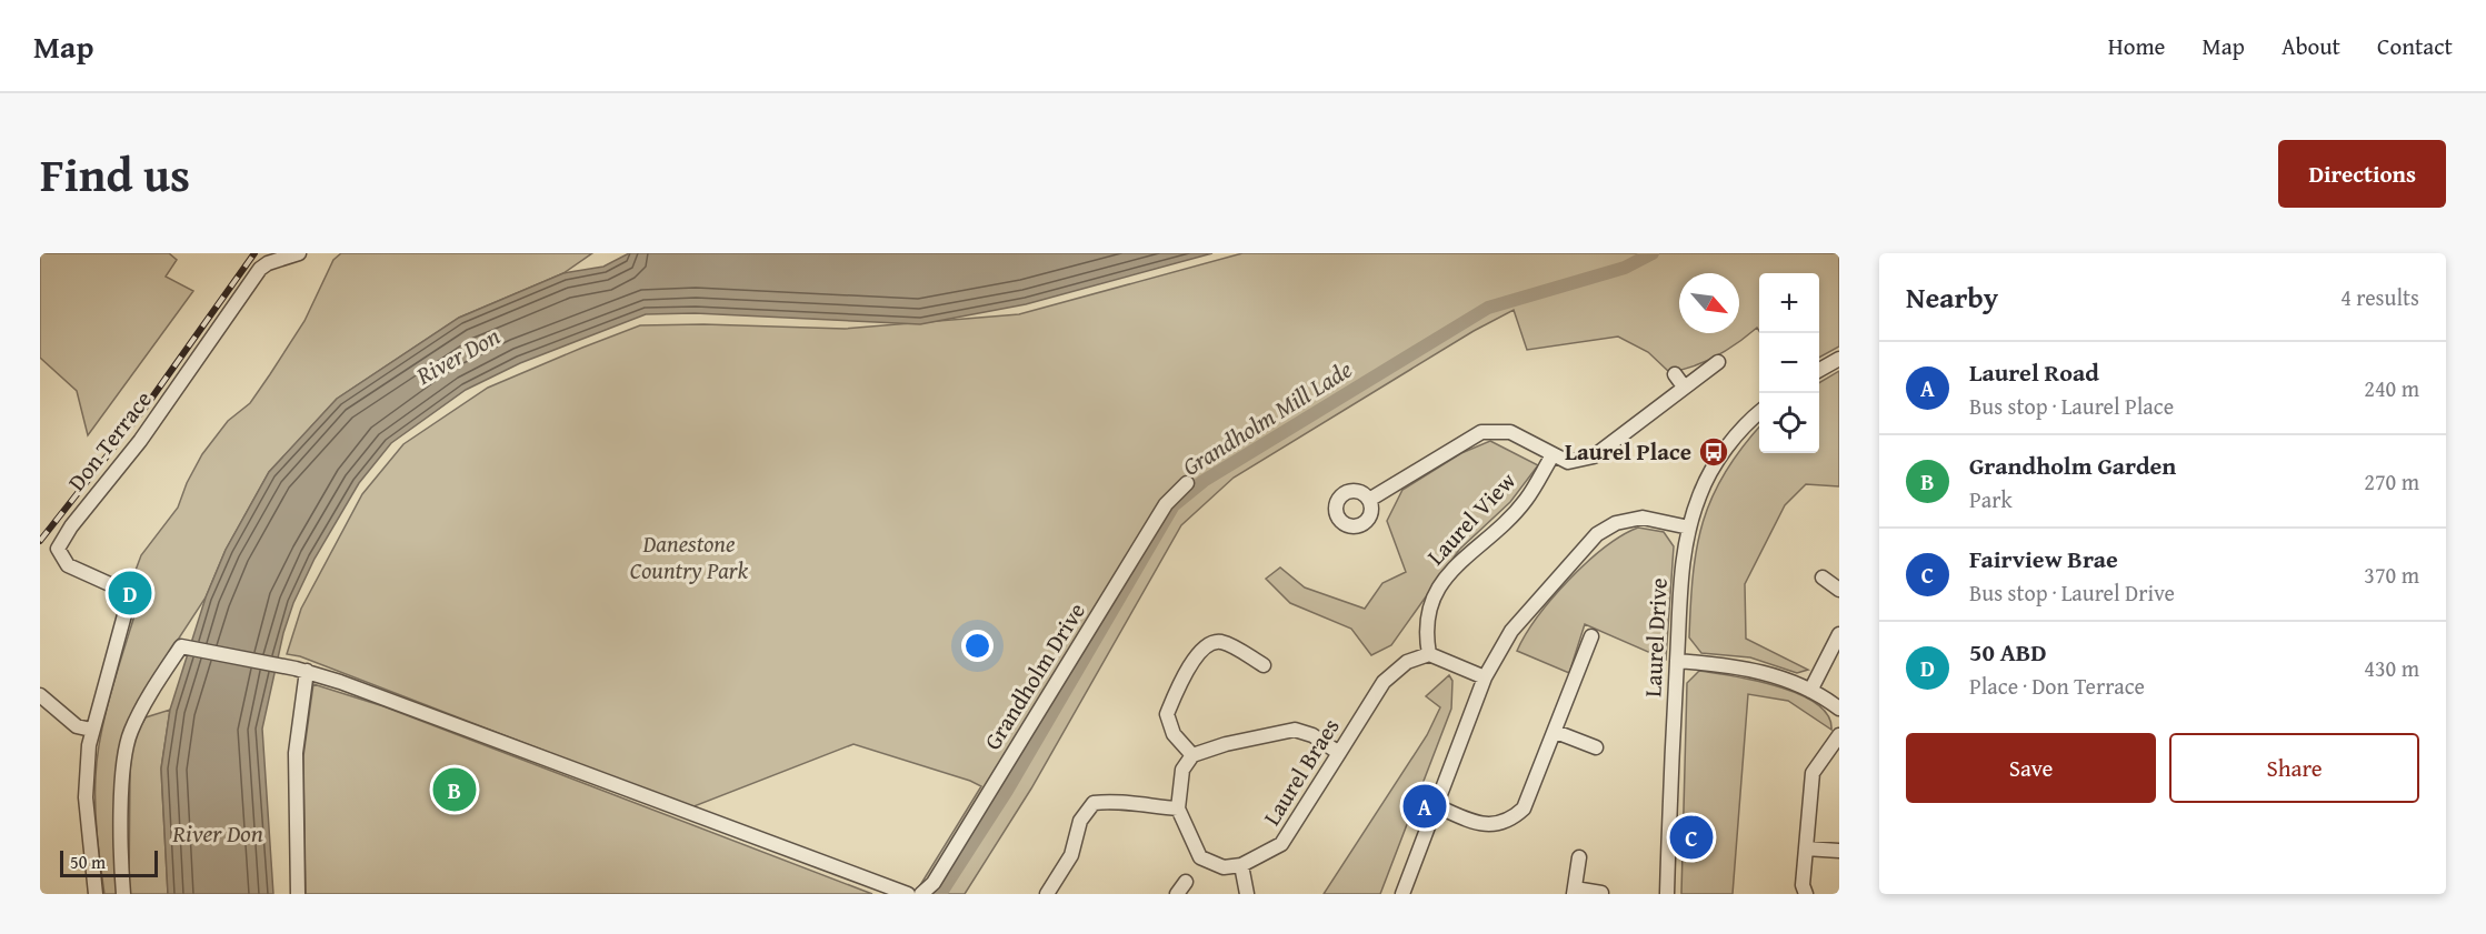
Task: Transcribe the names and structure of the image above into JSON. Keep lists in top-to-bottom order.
{
  "streets": {
    "street": [
      "Don Terrace",
      "Laurel View",
      "Laurel Drive",
      "Grandholm Drive",
      "Laurel Braes"
    ]
  },
  "crossings": [
    ["Laurel View", "Laurel Braes"]
  ],
  "water": ["River Don", "Grandholm Mill Lade"],
  "parks": ["Danestone Country Park"],
  "places": {
    "bus stop": ["Laurel Place"]
  },
  "scale_bar": "50 m",
  "north": "bottom right",
  "page": {
    "header": "Map",
    "nav": [
      "Home",
      "Map",
      "About",
      "Contact"
    ],
    "title": "Find us",
    "buttons": [
      "Directions",
      ["Save", "Share"]
    ],
    "heading": ["Nearby", "4 results"],
    "map_buttons": ["+", "−"],
    "list": [
      {
        "mark": "A",
        "name": "Laurel Road",
        "note": "Bus stop · Laurel Place",
        "value": "240 m"
      },
      {
        "mark": "B",
        "name": "Grandholm Garden",
        "note": "Park",
        "value": "270 m"
      },
      {
        "mark": "C",
        "name": "Fairview Brae",
        "note": "Bus stop · Laurel Drive",
        "value": "370 m"
      },
      {
        "mark": "D",
        "name": "50 ABD",
        "note": "Place · Don Terrace",
        "value": "430 m"
      }
    ],
    "pins": [
      "D",
      "B",
      "A",
      "C"
    ],
    "scale": "50 m"
  }
}
